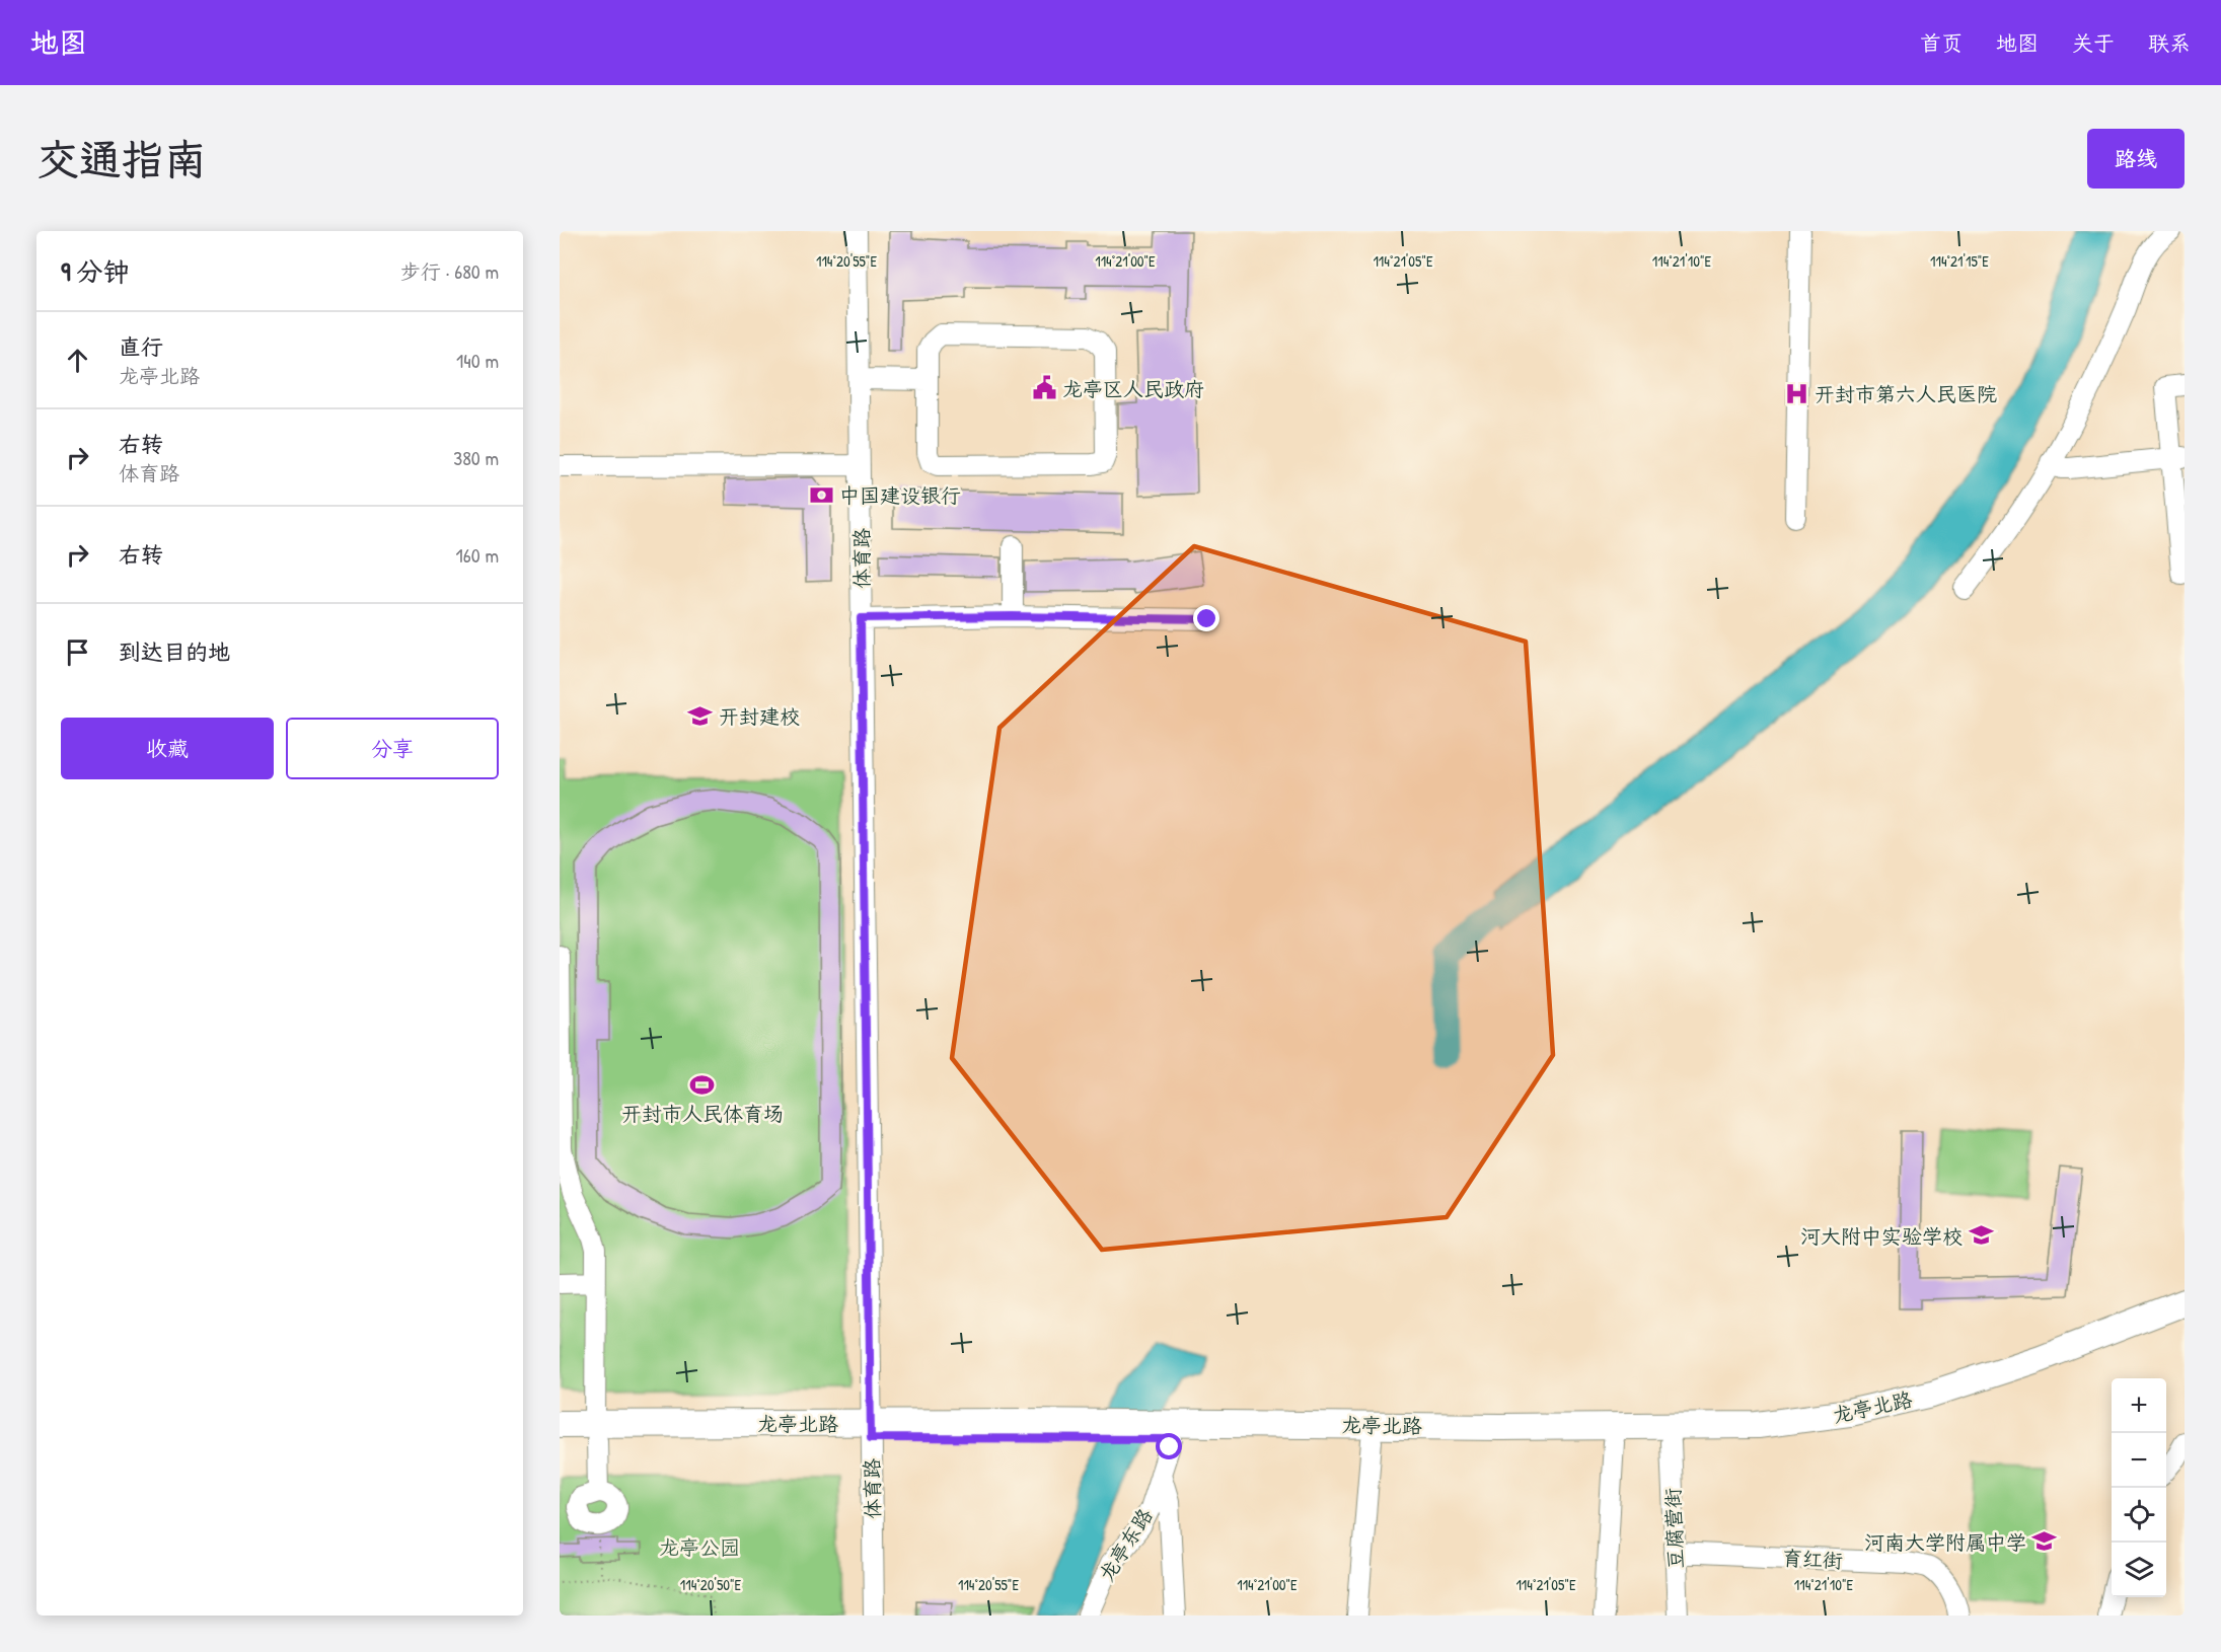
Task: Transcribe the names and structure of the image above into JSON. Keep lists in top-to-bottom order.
{
  "streets": {
    "main road": ["龙亭北路"],
    "street": [
      "体育路",
      "豆腐营街",
      "龙亭东路",
      "育红街"
    ]
  },
  "crossings": [
    ["体育路", "龙亭北路"],
    ["龙亭北路", "豆腐营街"],
    ["龙亭北路", "龙亭东路"],
    ["豆腐营街", "育红街"]
  ],
  "parks": ["龙亭公园"],
  "places": {
    "public building": ["龙亭区人民政府"],
    "hospital": ["开封市第六人民医院"],
    "bank": ["中国建设银行"],
    "school or university": ["开封建校", "河大附中实验学校", "河南大学附属中学"],
    "sports": ["开封市人民体育场"]
  },
  "page": {
    "header": "地图",
    "nav": [
      "首页",
      "地图",
      "关于",
      "联系"
    ],
    "buttons": [
      "路线",
      ["收藏", "分享"]
    ],
    "title": "交通指南",
    "heading": ["9 分钟", "步行 · 680 m"],
    "list": [
      ["直行", "龙亭北路", "140 m"],
      ["右转", "体育路", "380 m"],
      ["右转", "160 m"],
      "到达目的地"
    ],
    "map_buttons": ["+", "−"]
  },
  "coordinates": [
    "114°20'55\"E",
    "114°21'00\"E",
    "114°21'05\"E",
    "114°21'10\"E",
    "114°21'15\"E",
    "114°20'50\"E"
  ]
}
